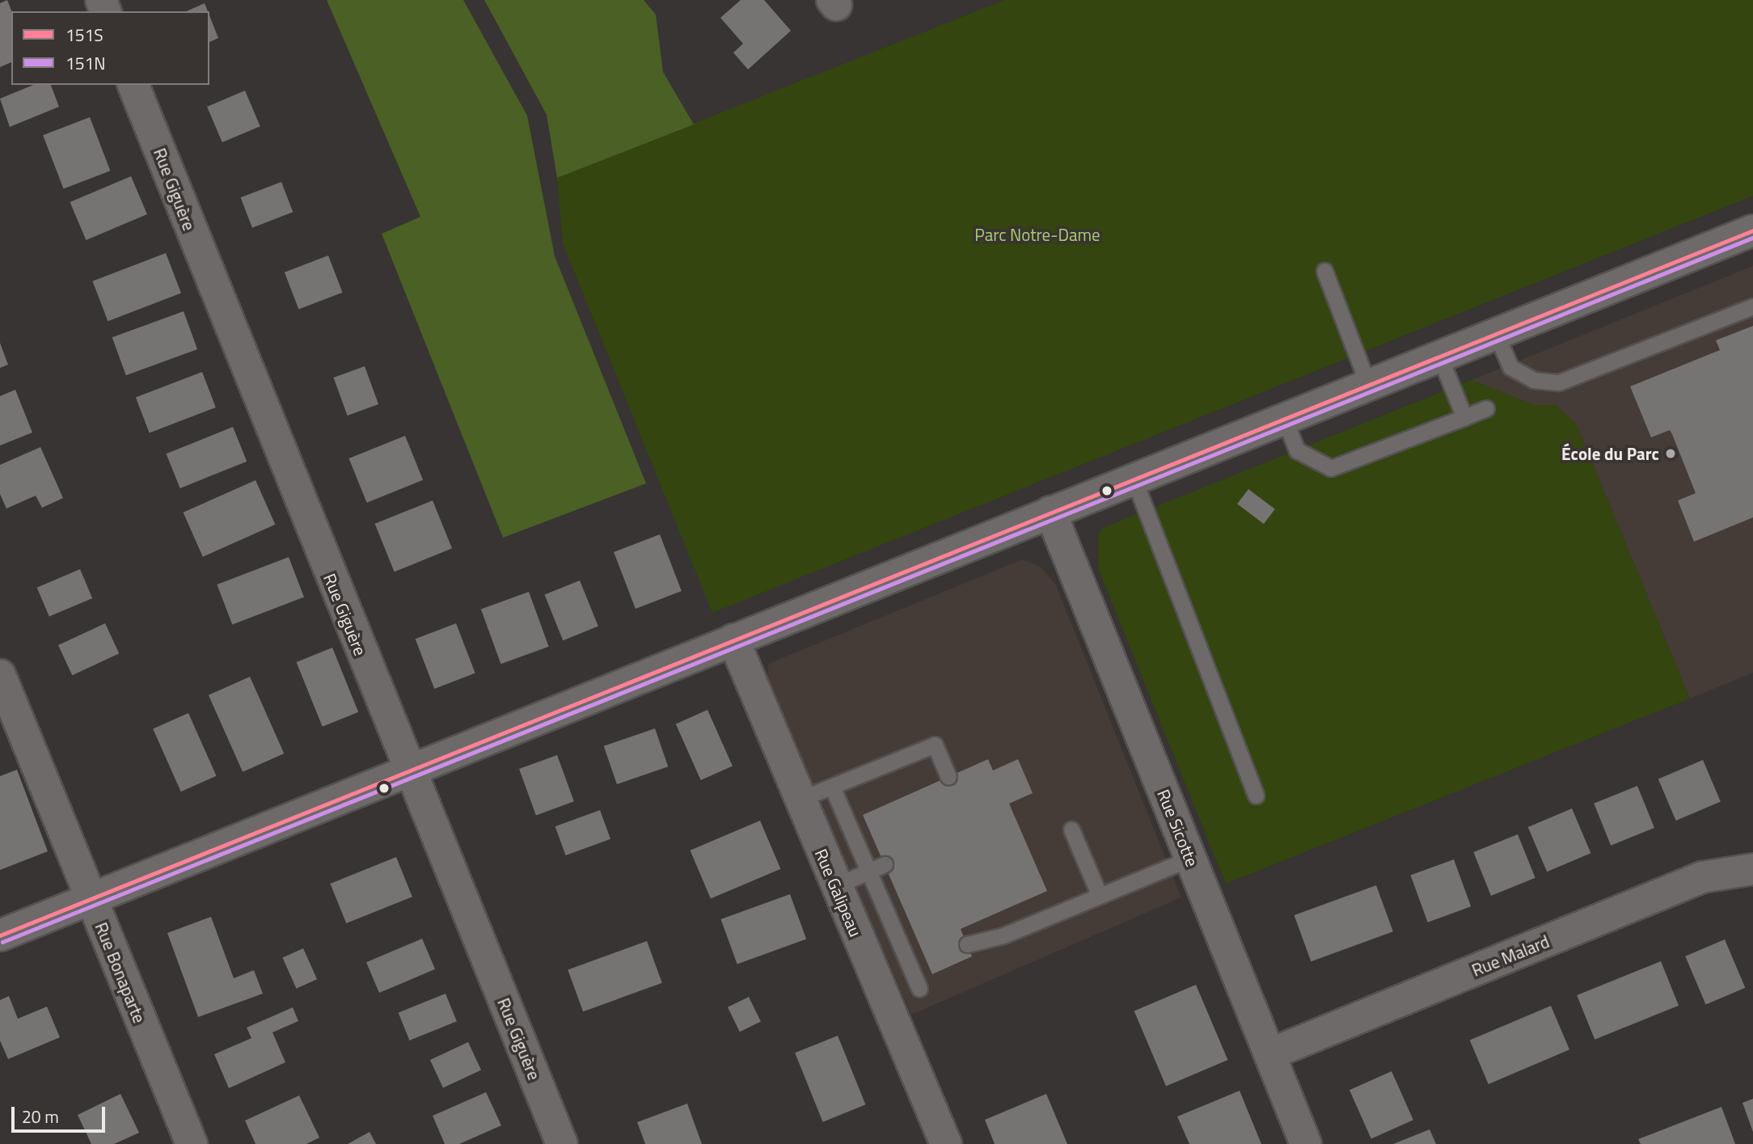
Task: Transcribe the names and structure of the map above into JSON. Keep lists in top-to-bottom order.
{
  "streets": {
    "street": [
      "Rue Giguère",
      "Rue Sicotte",
      "Rue Galipeau",
      "Rue Malard",
      "Rue Bonaparte"
    ]
  },
  "crossings": [
    ["Rue Sicotte", "Rue Malard"]
  ],
  "parks": ["Parc Notre-Dame"],
  "places": ["École du Parc"],
  "lines": ["transit line 151S", "transit line 151N"],
  "legend": ["151S", "151N"],
  "scale_bar": "20 m"
}
